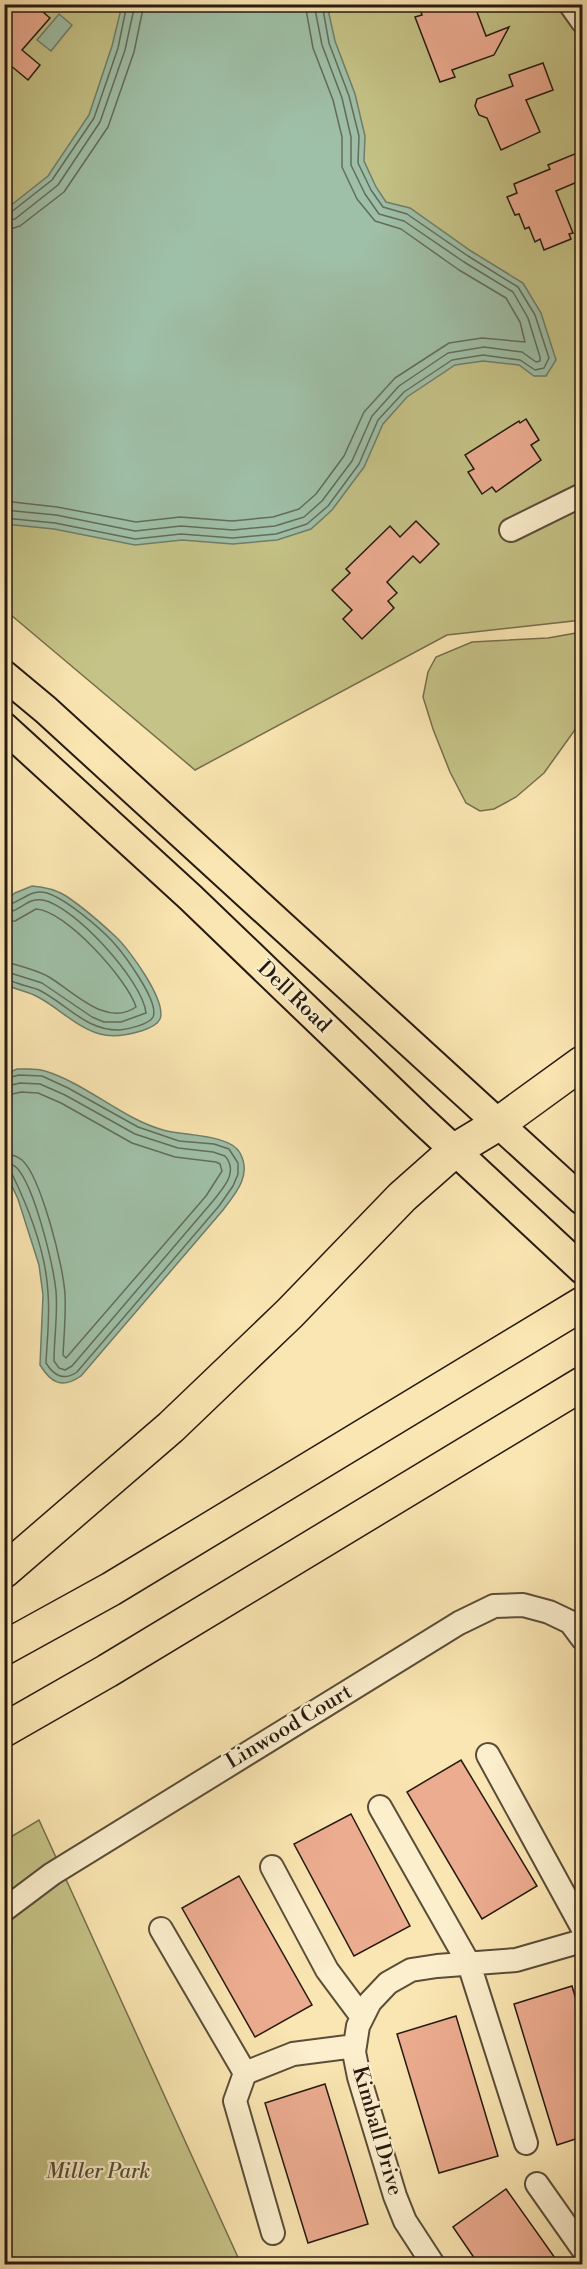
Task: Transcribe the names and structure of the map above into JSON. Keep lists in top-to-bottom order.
{
  "streets": {
    "main road": ["Dell Road"],
    "street": ["Linwood Court", "Kimball Drive"]
  },
  "parks": ["Miller Park"]
}
